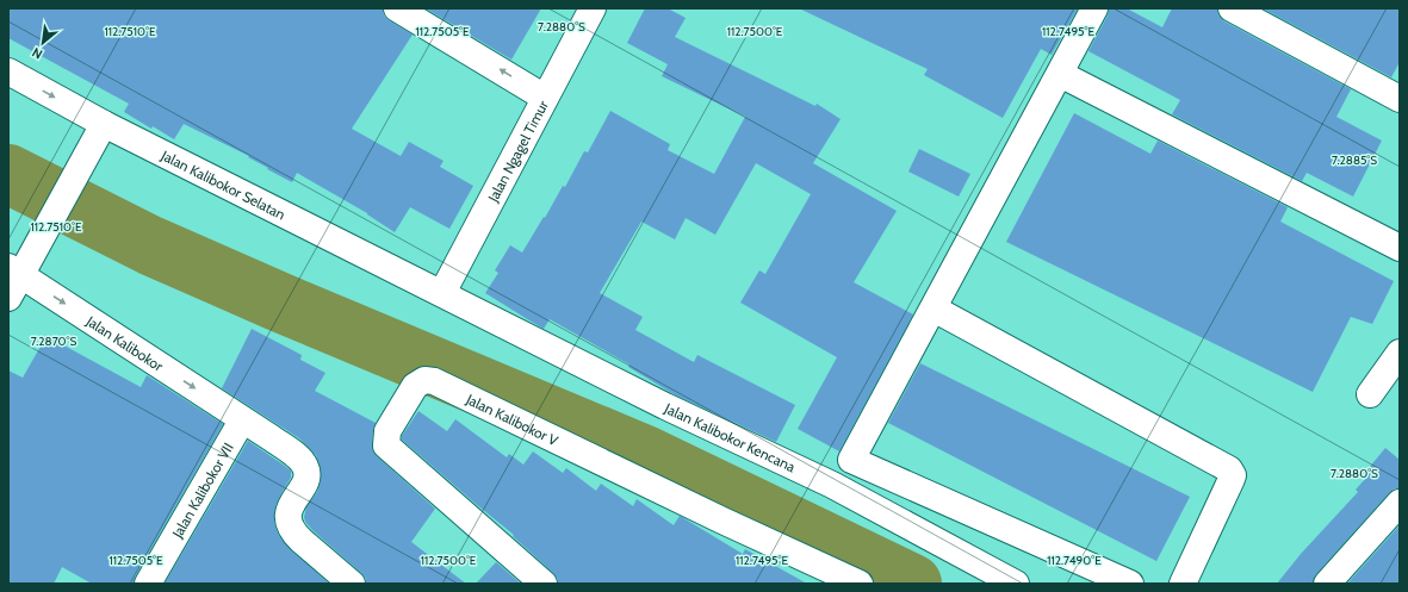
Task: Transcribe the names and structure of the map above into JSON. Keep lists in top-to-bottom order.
{
  "streets": {
    "street": [
      "Jalan Ngagel Timur",
      "Jalan Kalibokor Selatan",
      "Jalan Kalibokor",
      "Jalan Kalibokor V",
      "Jalan Kalibokor Kencana",
      "Jalan Kalibokor VII"
    ]
  },
  "crossings": [
    ["Jalan Ngagel Timur", "Jalan Kalibokor Selatan"],
    ["Jalan Ngagel Timur", "Jalan Kalibokor Kencana"],
    ["Jalan Kalibokor Selatan", "Jalan Kalibokor Kencana"],
    ["Jalan Kalibokor", "Jalan Kalibokor VII"]
  ],
  "one_way": ["Jalan Kalibokor"],
  "north": "bottom left",
  "coordinates": [
    "7.2880°S",
    "112.7510°E",
    "112.7505°E",
    "112.7500°E",
    "112.7495°E",
    "7.2885°S",
    "7.2870°S",
    "112.7490°E"
  ]
}
